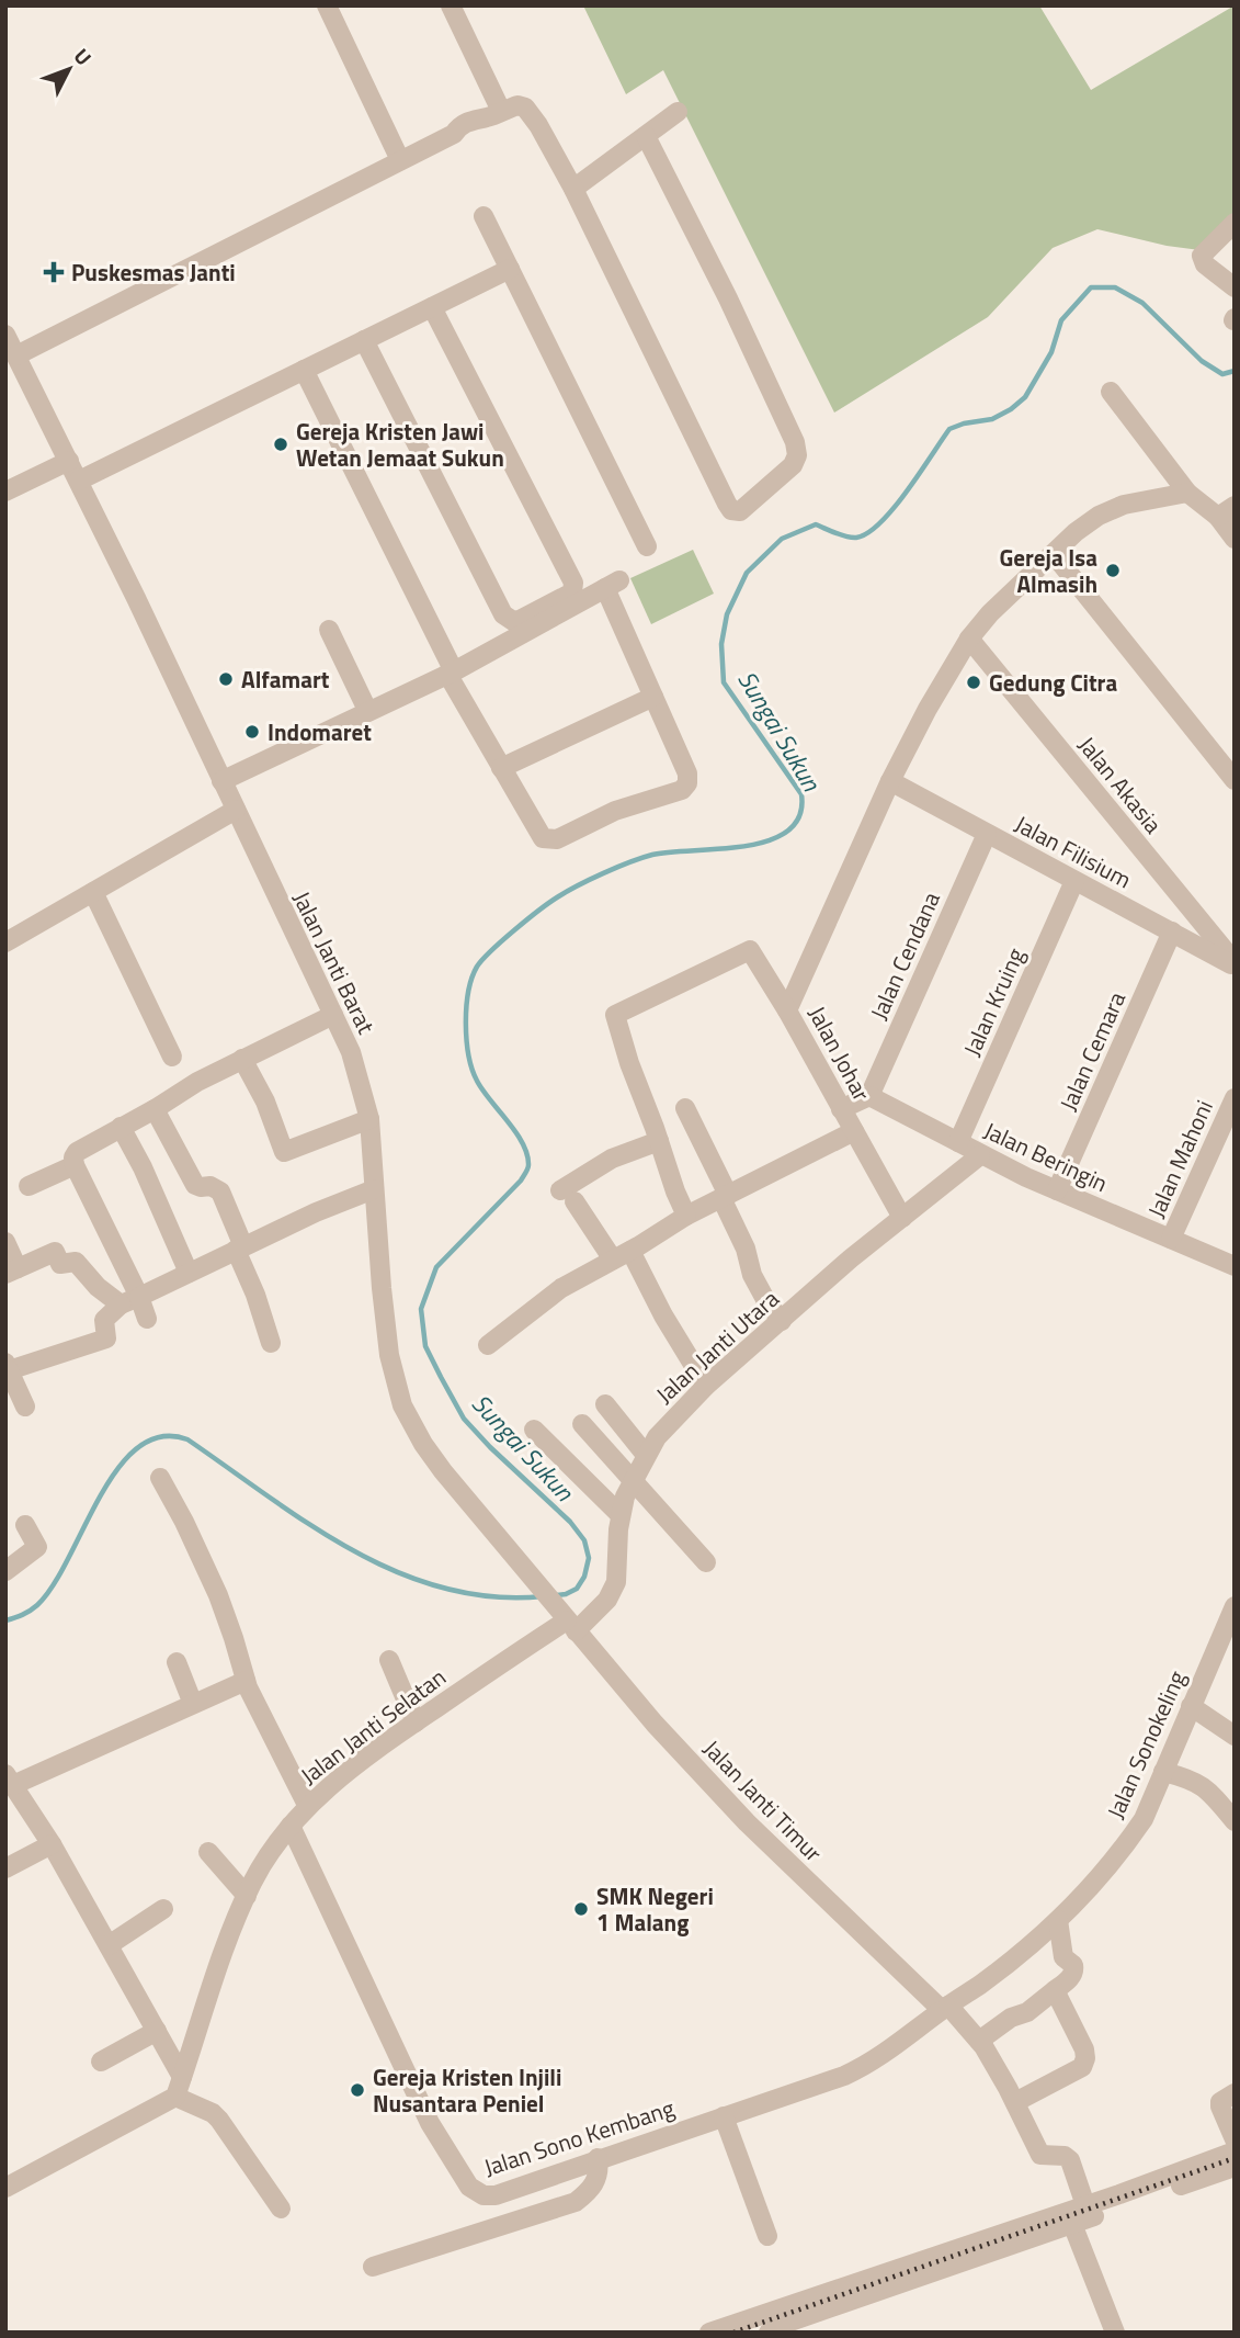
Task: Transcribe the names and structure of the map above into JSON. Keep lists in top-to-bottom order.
{
  "streets": {
    "street": [
      "Jalan Akasia",
      "Jalan Filisium",
      "Jalan Cendana",
      "Jalan Janti Barat",
      "Jalan Kruing",
      "Jalan Cemara",
      "Jalan Johar",
      "Jalan Beringin",
      "Jalan Mahoni",
      "Jalan Janti Utara",
      "Jalan Janti Selatan",
      "Jalan Sonokeling",
      "Jalan Janti Timur",
      "Jalan Sono Kembang"
    ]
  },
  "crossings": [
    ["Jalan Akasia", "Jalan Filisium"],
    ["Jalan Akasia", "Jalan Johar"],
    ["Jalan Filisium", "Jalan Cendana"],
    ["Jalan Filisium", "Jalan Kruing"],
    ["Jalan Filisium", "Jalan Cemara"],
    ["Jalan Filisium", "Jalan Johar"],
    ["Jalan Cendana", "Jalan Beringin"],
    ["Jalan Janti Barat", "Jalan Janti Utara"],
    ["Jalan Janti Barat", "Jalan Janti Selatan"],
    ["Jalan Janti Barat", "Jalan Janti Timur"],
    ["Jalan Kruing", "Jalan Beringin"],
    ["Jalan Cemara", "Jalan Beringin"],
    ["Jalan Johar", "Jalan Janti Utara"],
    ["Jalan Beringin", "Jalan Mahoni"],
    ["Jalan Beringin", "Jalan Janti Utara"],
    ["Jalan Janti Utara", "Jalan Janti Selatan"],
    ["Jalan Janti Utara", "Jalan Janti Timur"],
    ["Jalan Janti Selatan", "Jalan Janti Timur"],
    ["Jalan Janti Selatan", "Jalan Sono Kembang"],
    ["Jalan Sonokeling", "Jalan Janti Timur"],
    ["Jalan Sonokeling", "Jalan Sono Kembang"],
    ["Jalan Janti Timur", "Jalan Sono Kembang"]
  ],
  "water": ["Sungai Sukun"],
  "places": {
    "health": ["Puskesmas Janti"],
    "other": [
      "Gereja Kristen Jawi Wetan Jemaat Sukun",
      "Gereja Isa Almasih",
      "Alfamart",
      "Gedung Citra",
      "Indomaret",
      "SMK Negeri 1 Malang",
      "Gereja Kristen Injili Nusantara Peniel"
    ]
  },
  "north": "top right"
}
